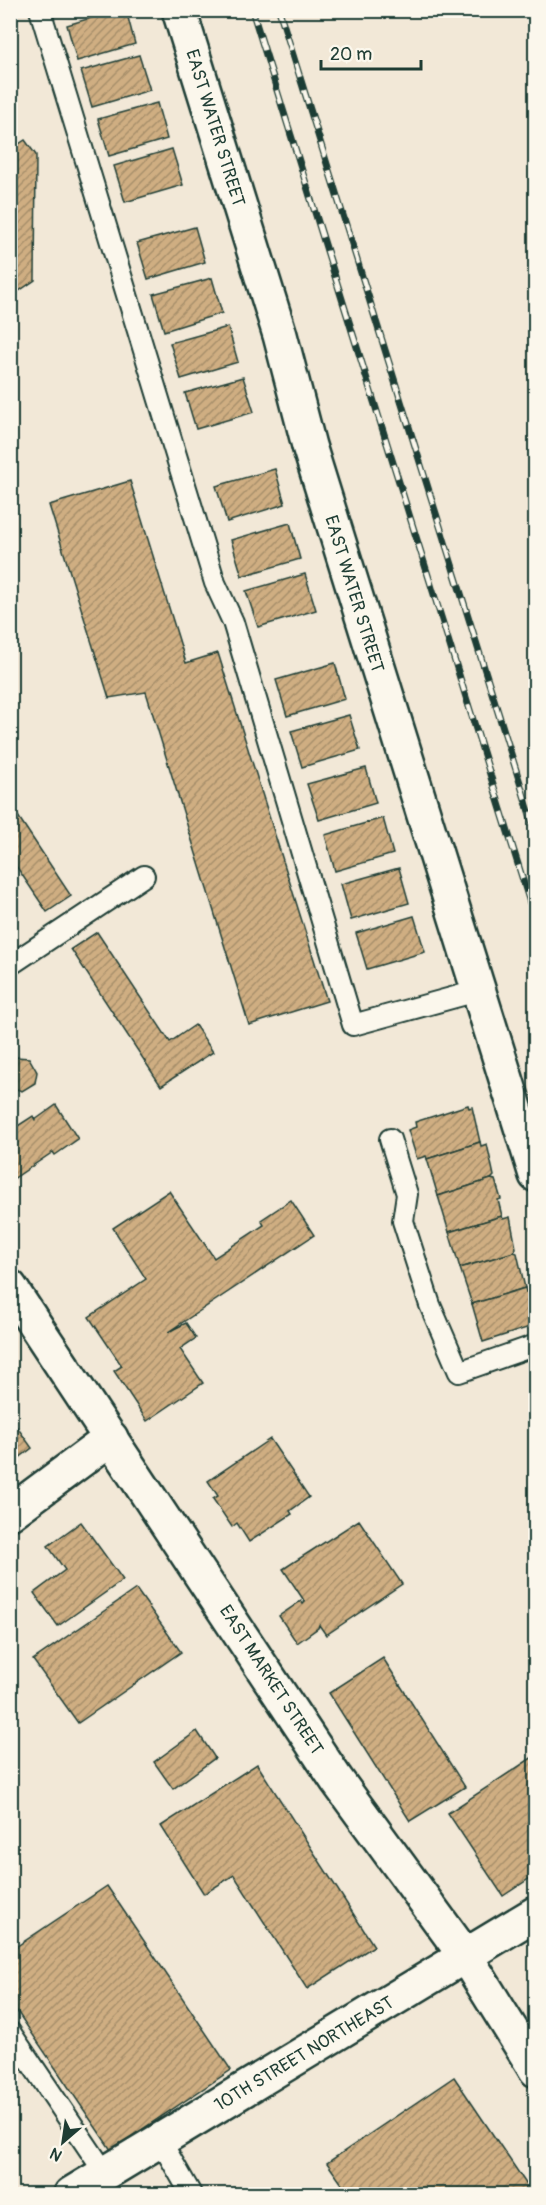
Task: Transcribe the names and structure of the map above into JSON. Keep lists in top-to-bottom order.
{
  "streets": {
    "street": ["EAST WATER STREET", "EAST MARKET STREET", "10TH STREET NORTHEAST"]
  },
  "crossings": [
    ["EAST MARKET STREET", "10TH STREET NORTHEAST"]
  ],
  "scale_bar": "20 m",
  "north": "bottom left"
}
